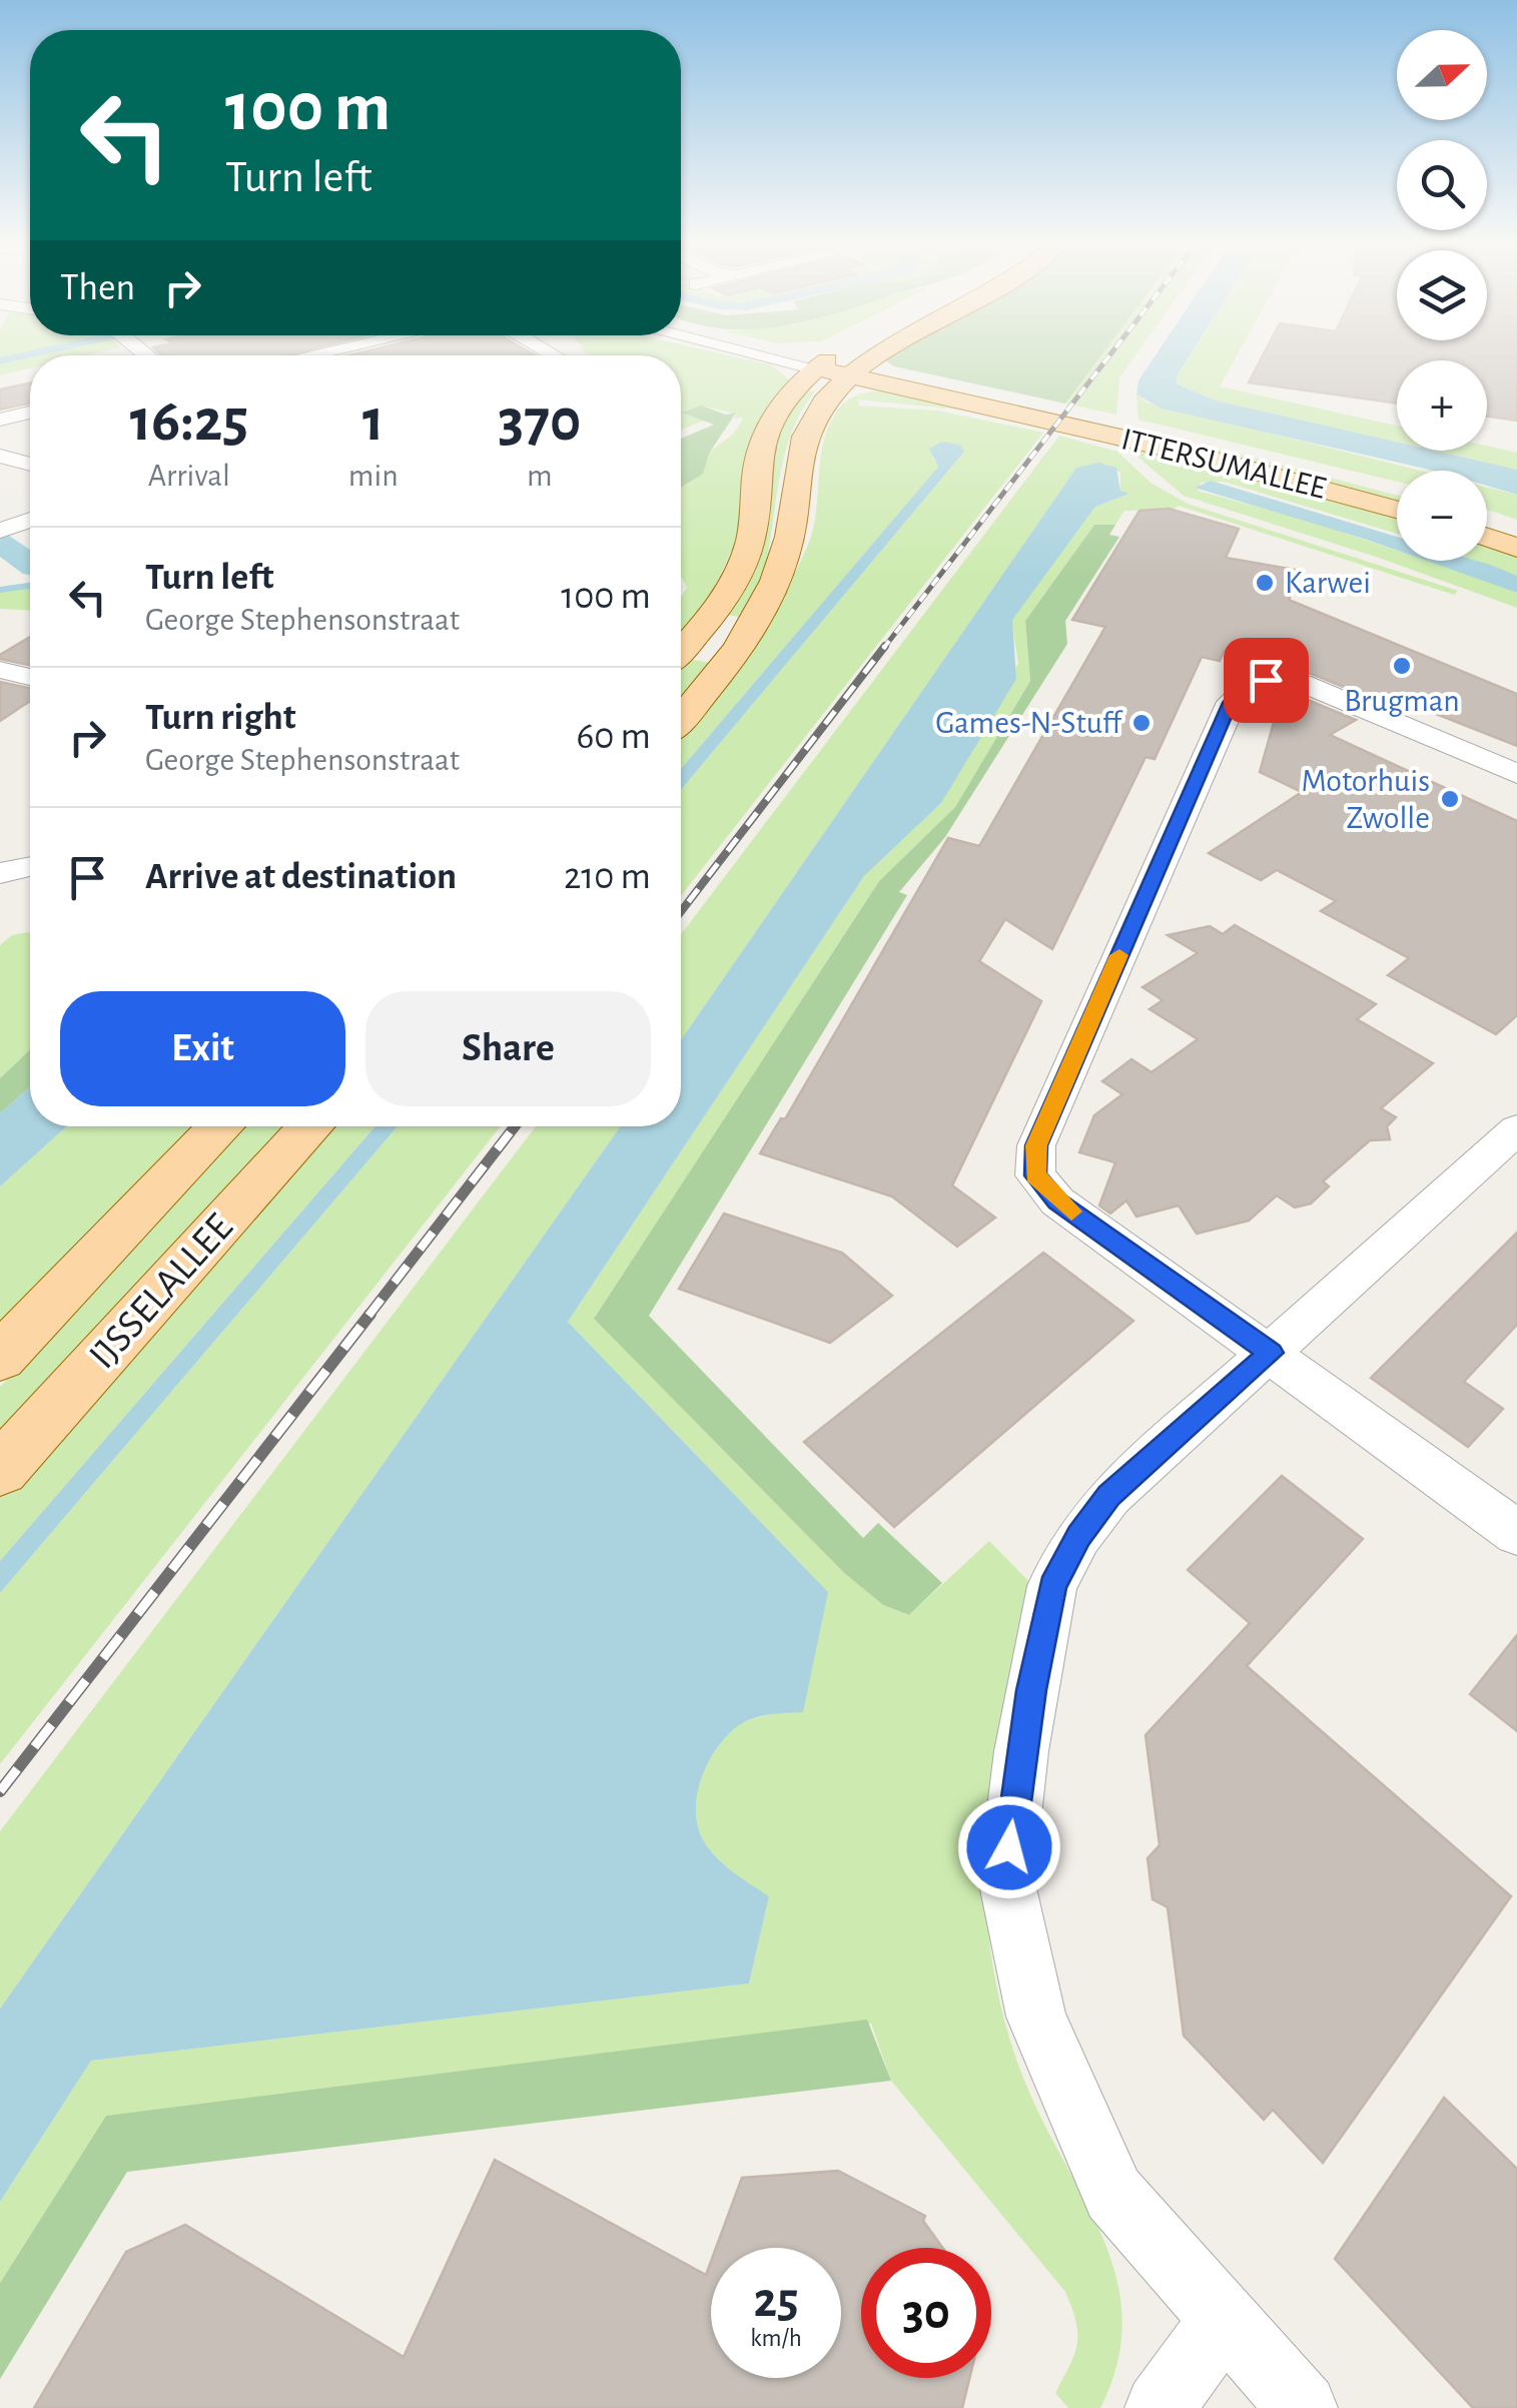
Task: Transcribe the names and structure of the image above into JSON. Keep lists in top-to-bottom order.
{
  "streets": {
    "main road": ["ITTERSUMALLEE", "IJSSELALLEE"]
  },
  "places": [
    "Karwei",
    "Brugman",
    "Games-N-Stuff",
    "Motorhuis Zwolle"
  ],
  "north": "right",
  "page": {
    "map_buttons": ["+", "−"],
    "turn": ["100 m", "Turn left"],
    "then": "Then",
    "eta": [
      "16:25",
      "Arrival",
      "1",
      "min",
      "370",
      "m"
    ],
    "list": [
      {
        "name": "Turn left",
        "note": "George Stephensonstraat",
        "value": "100 m"
      },
      {
        "name": "Turn right",
        "note": "George Stephensonstraat",
        "value": "60 m"
      },
      {
        "name": "Arrive at destination",
        "value": "210 m"
      }
    ],
    "buttons": ["Exit", "Share"],
    "speed": "25 km/h",
    "limit": "30"
  }
}
